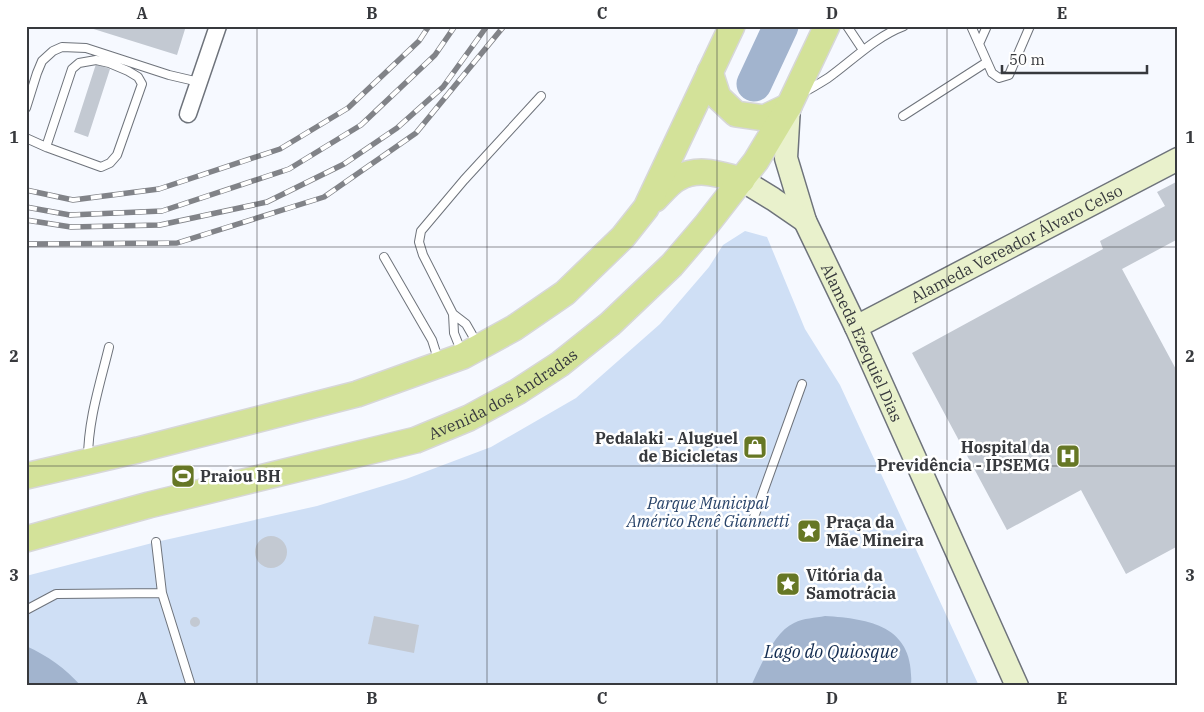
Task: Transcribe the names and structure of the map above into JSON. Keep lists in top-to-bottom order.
{
  "streets": {
    "main road": ["Avenida dos Andradas"],
    "street": ["Alameda Vereador Álvaro Celso", "Alameda Ezequiel Dias"]
  },
  "crossings": [
    ["Alameda Vereador Álvaro Celso", "Alameda Ezequiel Dias"],
    ["Alameda Ezequiel Dias", "Avenida dos Andradas"]
  ],
  "water": ["Lago do Quiosque"],
  "parks": ["Parque Municipal Américo Renê Giannetti"],
  "places": {
    "shop": ["Pedalaki - Aluguel de Bicicletas"],
    "hospital": ["Hospital da Previdência - IPSEMG"],
    "sports": ["Praiou BH"],
    "place": ["Praça da Mãe Mineira", "Vitória da Samotrácia"]
  },
  "scale_bar": "50 m",
  "grid": {
    "columns": [
      "A",
      "B",
      "C",
      "D",
      "E"
    ],
    "rows": ["1", "2", "3"]
  }
}
